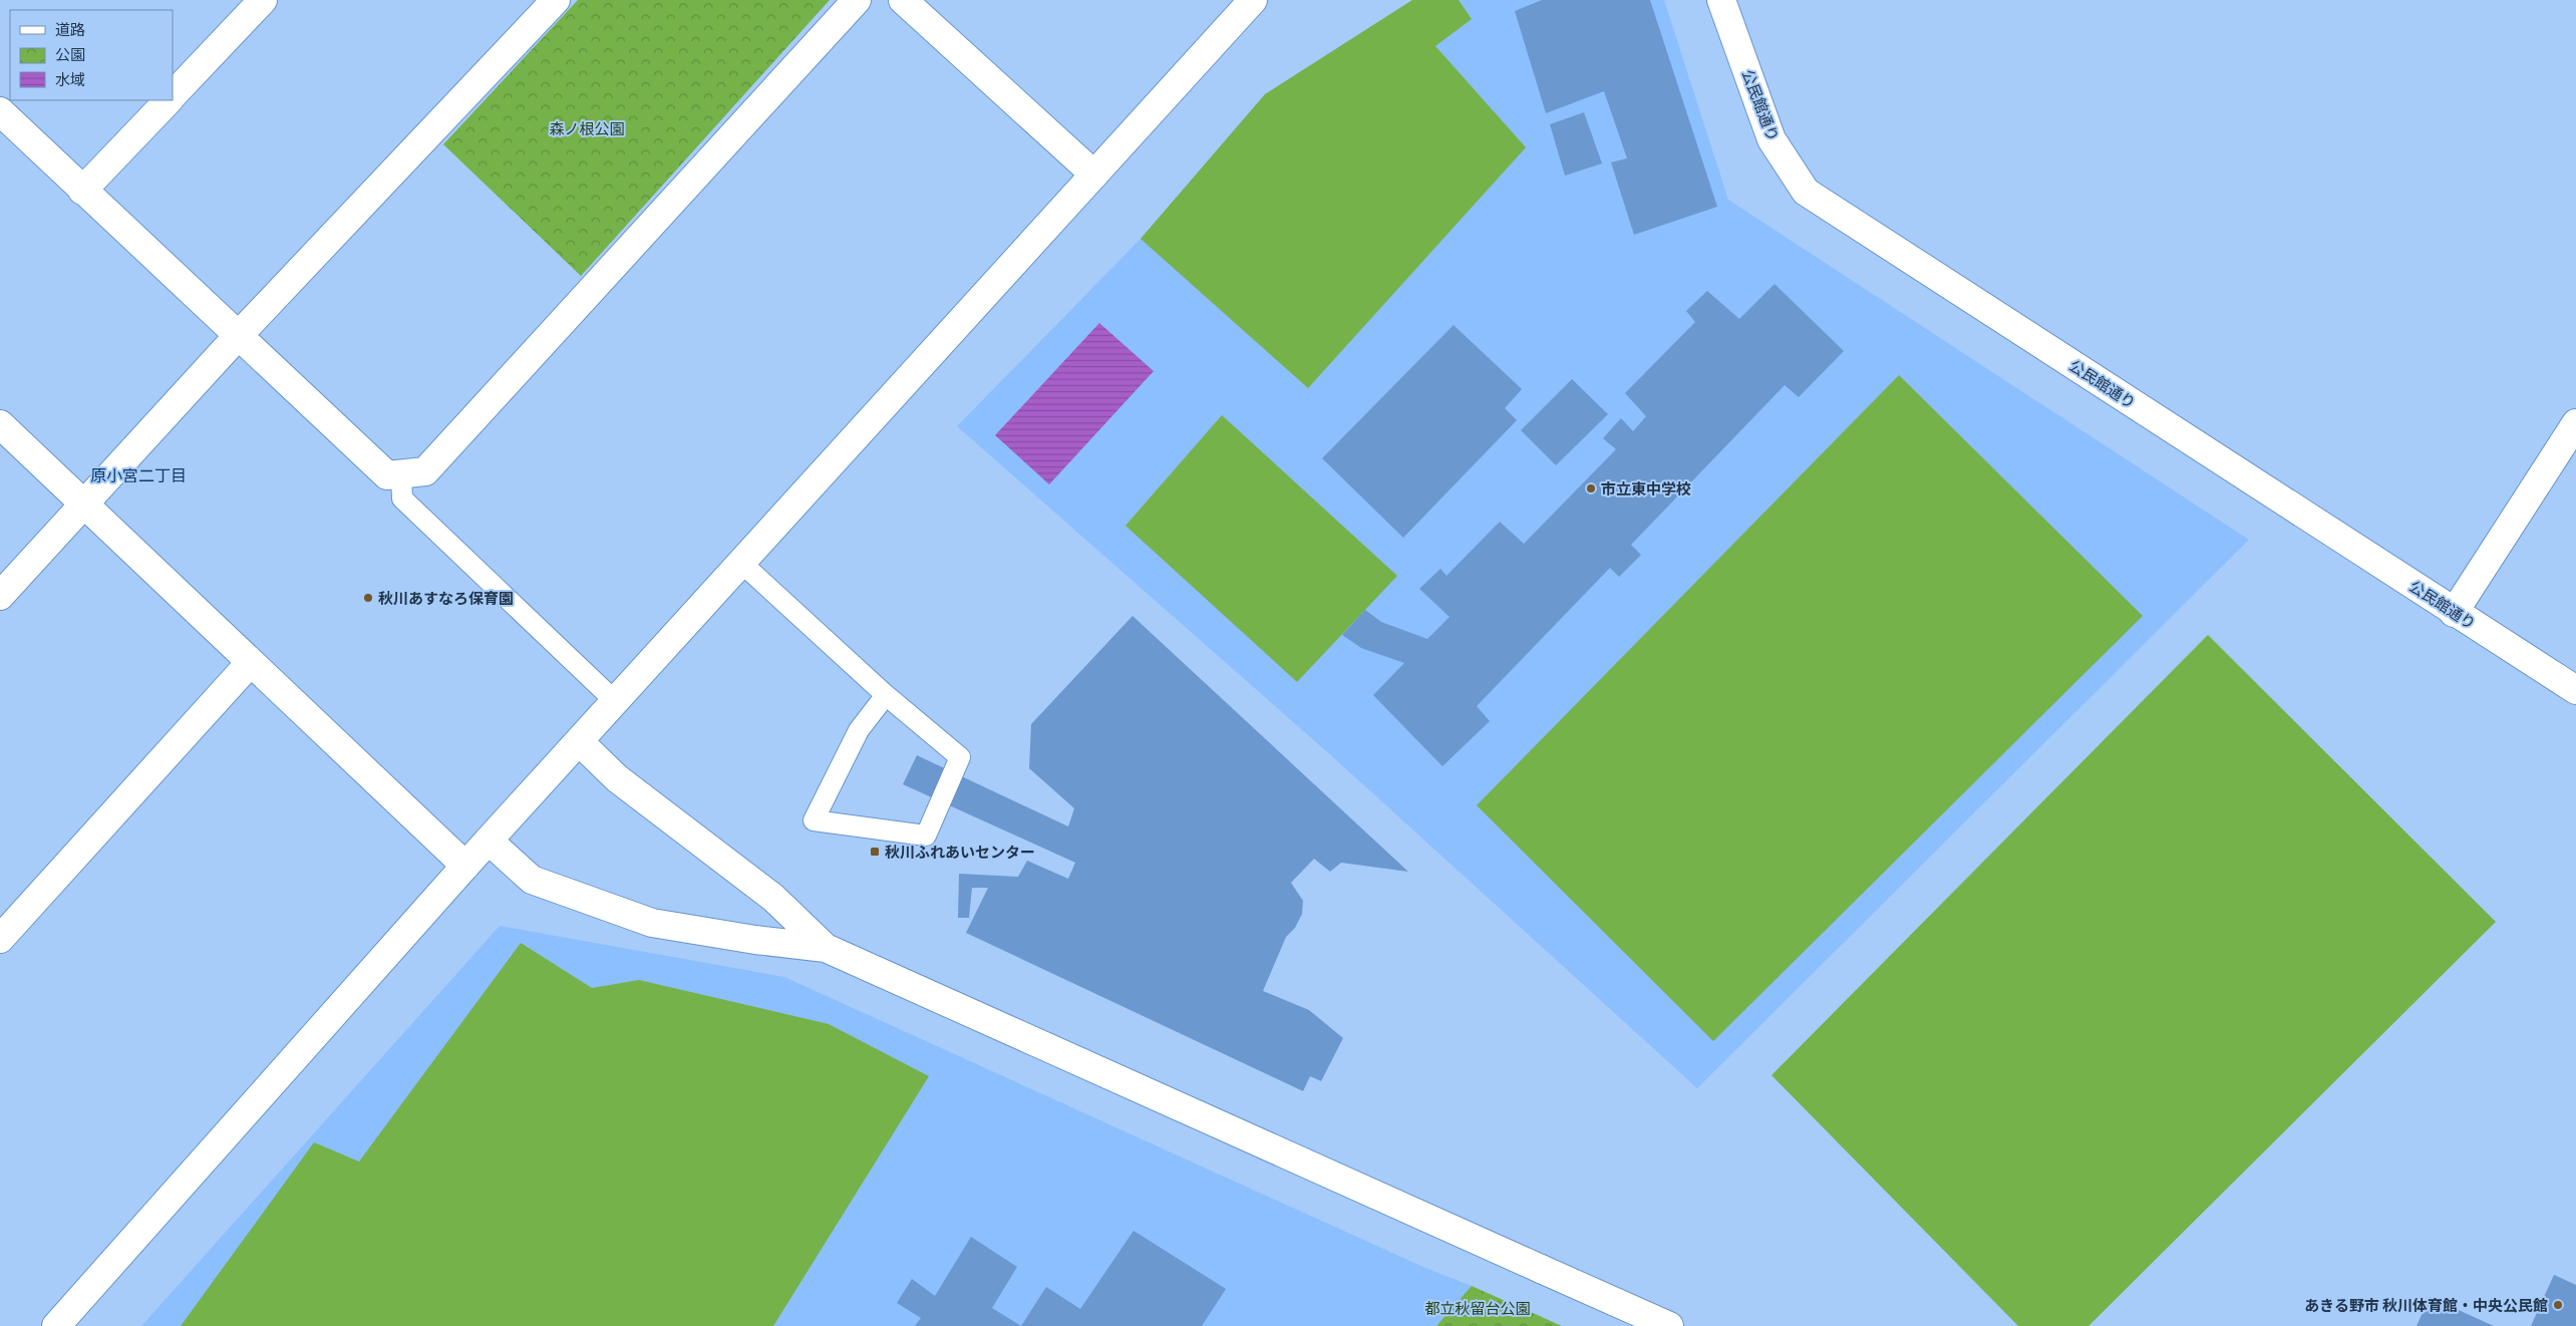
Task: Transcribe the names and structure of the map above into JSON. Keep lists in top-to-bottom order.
{
  "streets": {
    "street": ["公民館通り"]
  },
  "districts": ["原小宮二丁目"],
  "parks": ["森ノ根公園", "都立秋留台公園"],
  "places": {
    "other": ["市立東中学校", "秋川あすなろ保育園", "あきる野市 秋川体育館・中央公民館"],
    "transit": ["秋川ふれあいセンター"]
  },
  "legend": ["道路", "公園", "水域"]
}
